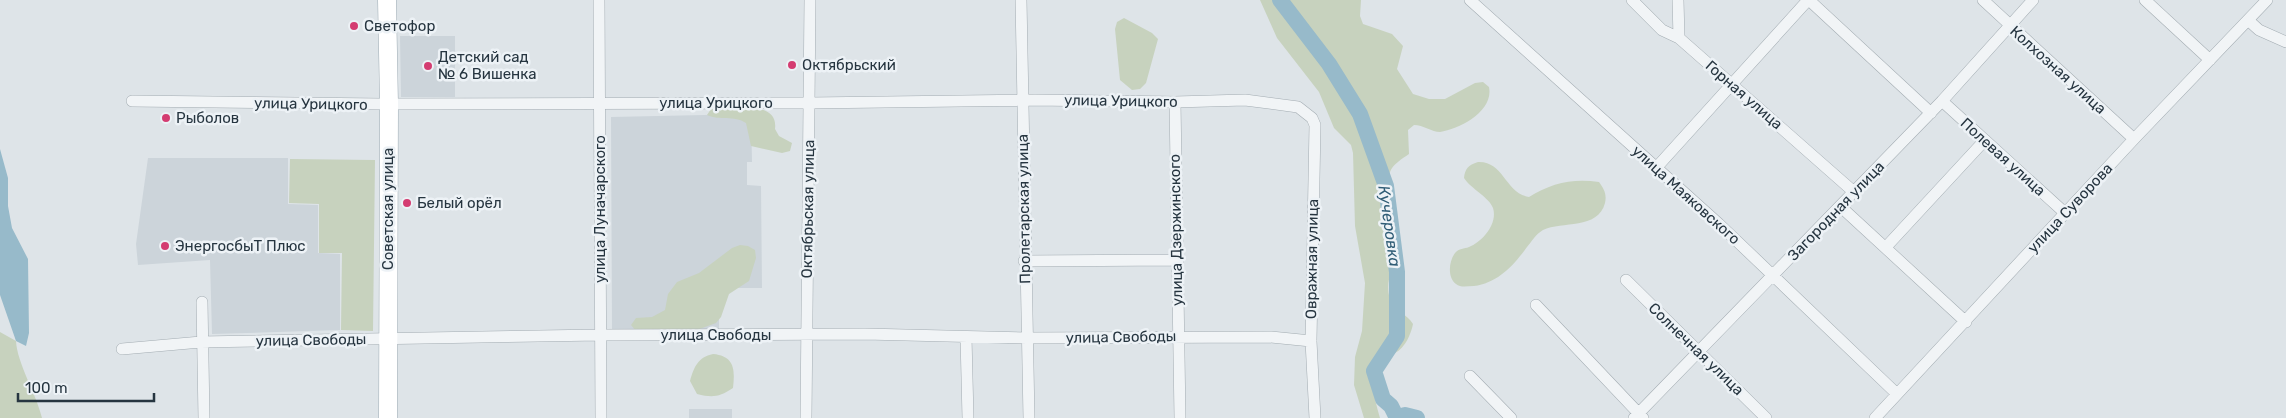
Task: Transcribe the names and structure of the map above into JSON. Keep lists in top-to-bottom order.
{
  "streets": {
    "main road": ["Советская улица"],
    "street": [
      "Колхозная улица",
      "Горная улица",
      "улица Урицкого",
      "Полевая улица",
      "улица Маяковского",
      "улица Суворова",
      "улица Луначарского",
      "Октябрьская улица",
      "Пролетарская улица",
      "Загородная улица",
      "улица Дзержинского",
      "Овражная улица",
      "улица Свободы",
      "Солнечная улица"
    ]
  },
  "crossings": [
    ["Колхозная улица", "улица Суворова"],
    ["Колхозная улица", "Загородная улица"],
    ["Горная улица", "Загородная улица"],
    ["улица Урицкого", "Советская улица"],
    ["улица Урицкого", "улица Луначарского"],
    ["улица Урицкого", "Октябрьская улица"],
    ["улица Урицкого", "Пролетарская улица"],
    ["улица Урицкого", "улица Дзержинского"],
    ["улица Урицкого", "Овражная улица"],
    ["Полевая улица", "улица Суворова"],
    ["Полевая улица", "Загородная улица"],
    ["улица Маяковского", "улица Суворова"],
    ["улица Маяковского", "Загородная улица"],
    ["Советская улица", "улица Свободы"],
    ["улица Луначарского", "улица Свободы"],
    ["Октябрьская улица", "улица Свободы"],
    ["Пролетарская улица", "улица Свободы"],
    ["Загородная улица", "Солнечная улица"],
    ["улица Дзержинского", "улица Свободы"],
    ["Овражная улица", "улица Свободы"]
  ],
  "water": ["Кучеровка"],
  "places": [
    "Светофор",
    "Октябрьский",
    "Детский сад № 6 Вишенка",
    "Рыболов",
    "Белый орёл",
    "ЭнергосбыТ Плюс"
  ],
  "scale_bar": "100 m"
}
